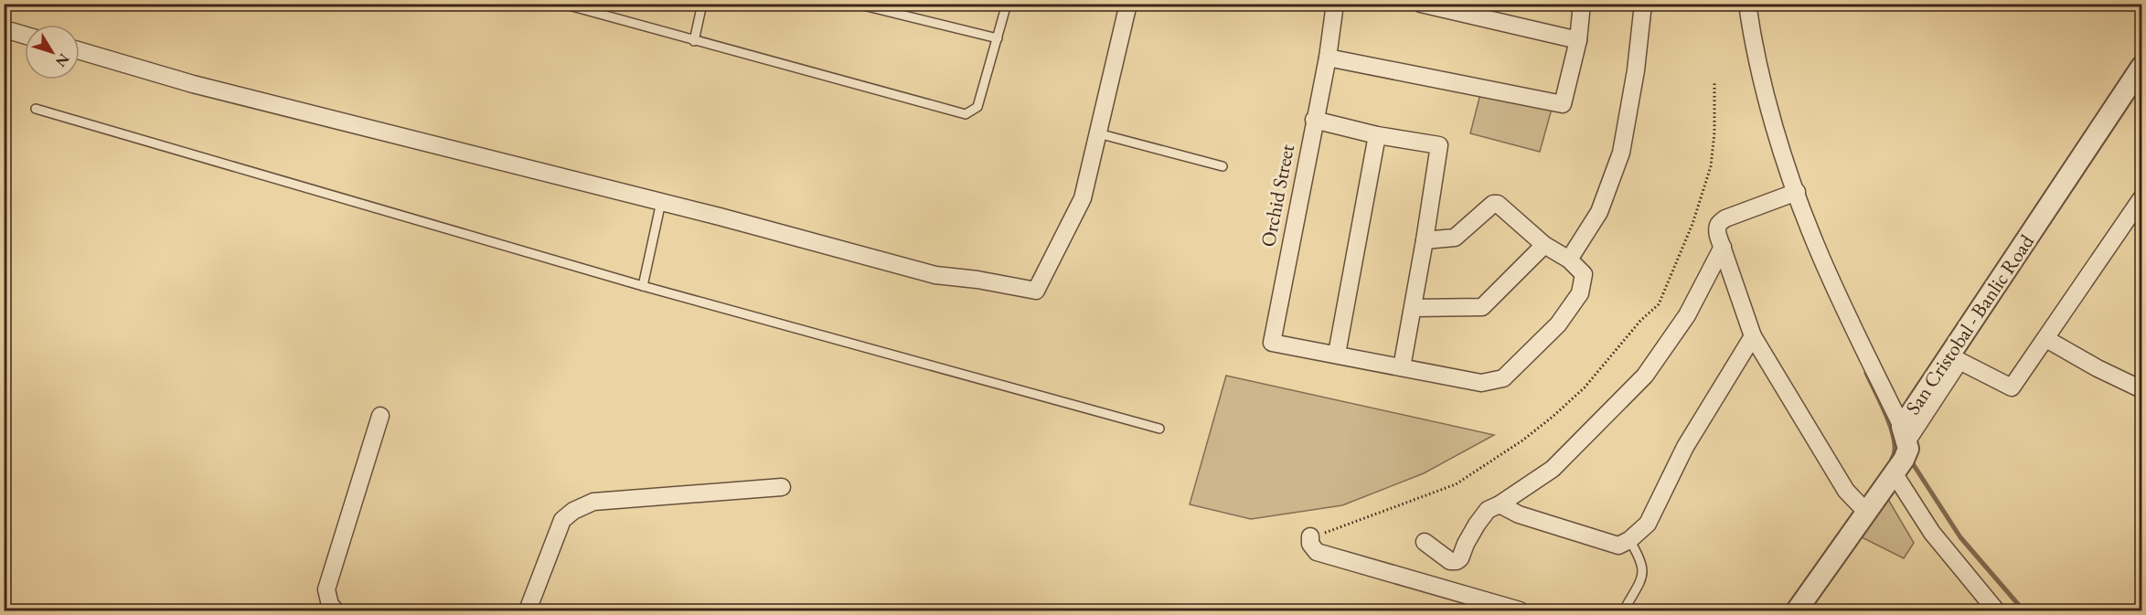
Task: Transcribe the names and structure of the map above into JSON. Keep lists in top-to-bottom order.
{
  "streets": {
    "street": ["Orchid Street", "San Cristobal - Banlic Road"]
  },
  "north": "bottom right"
}
